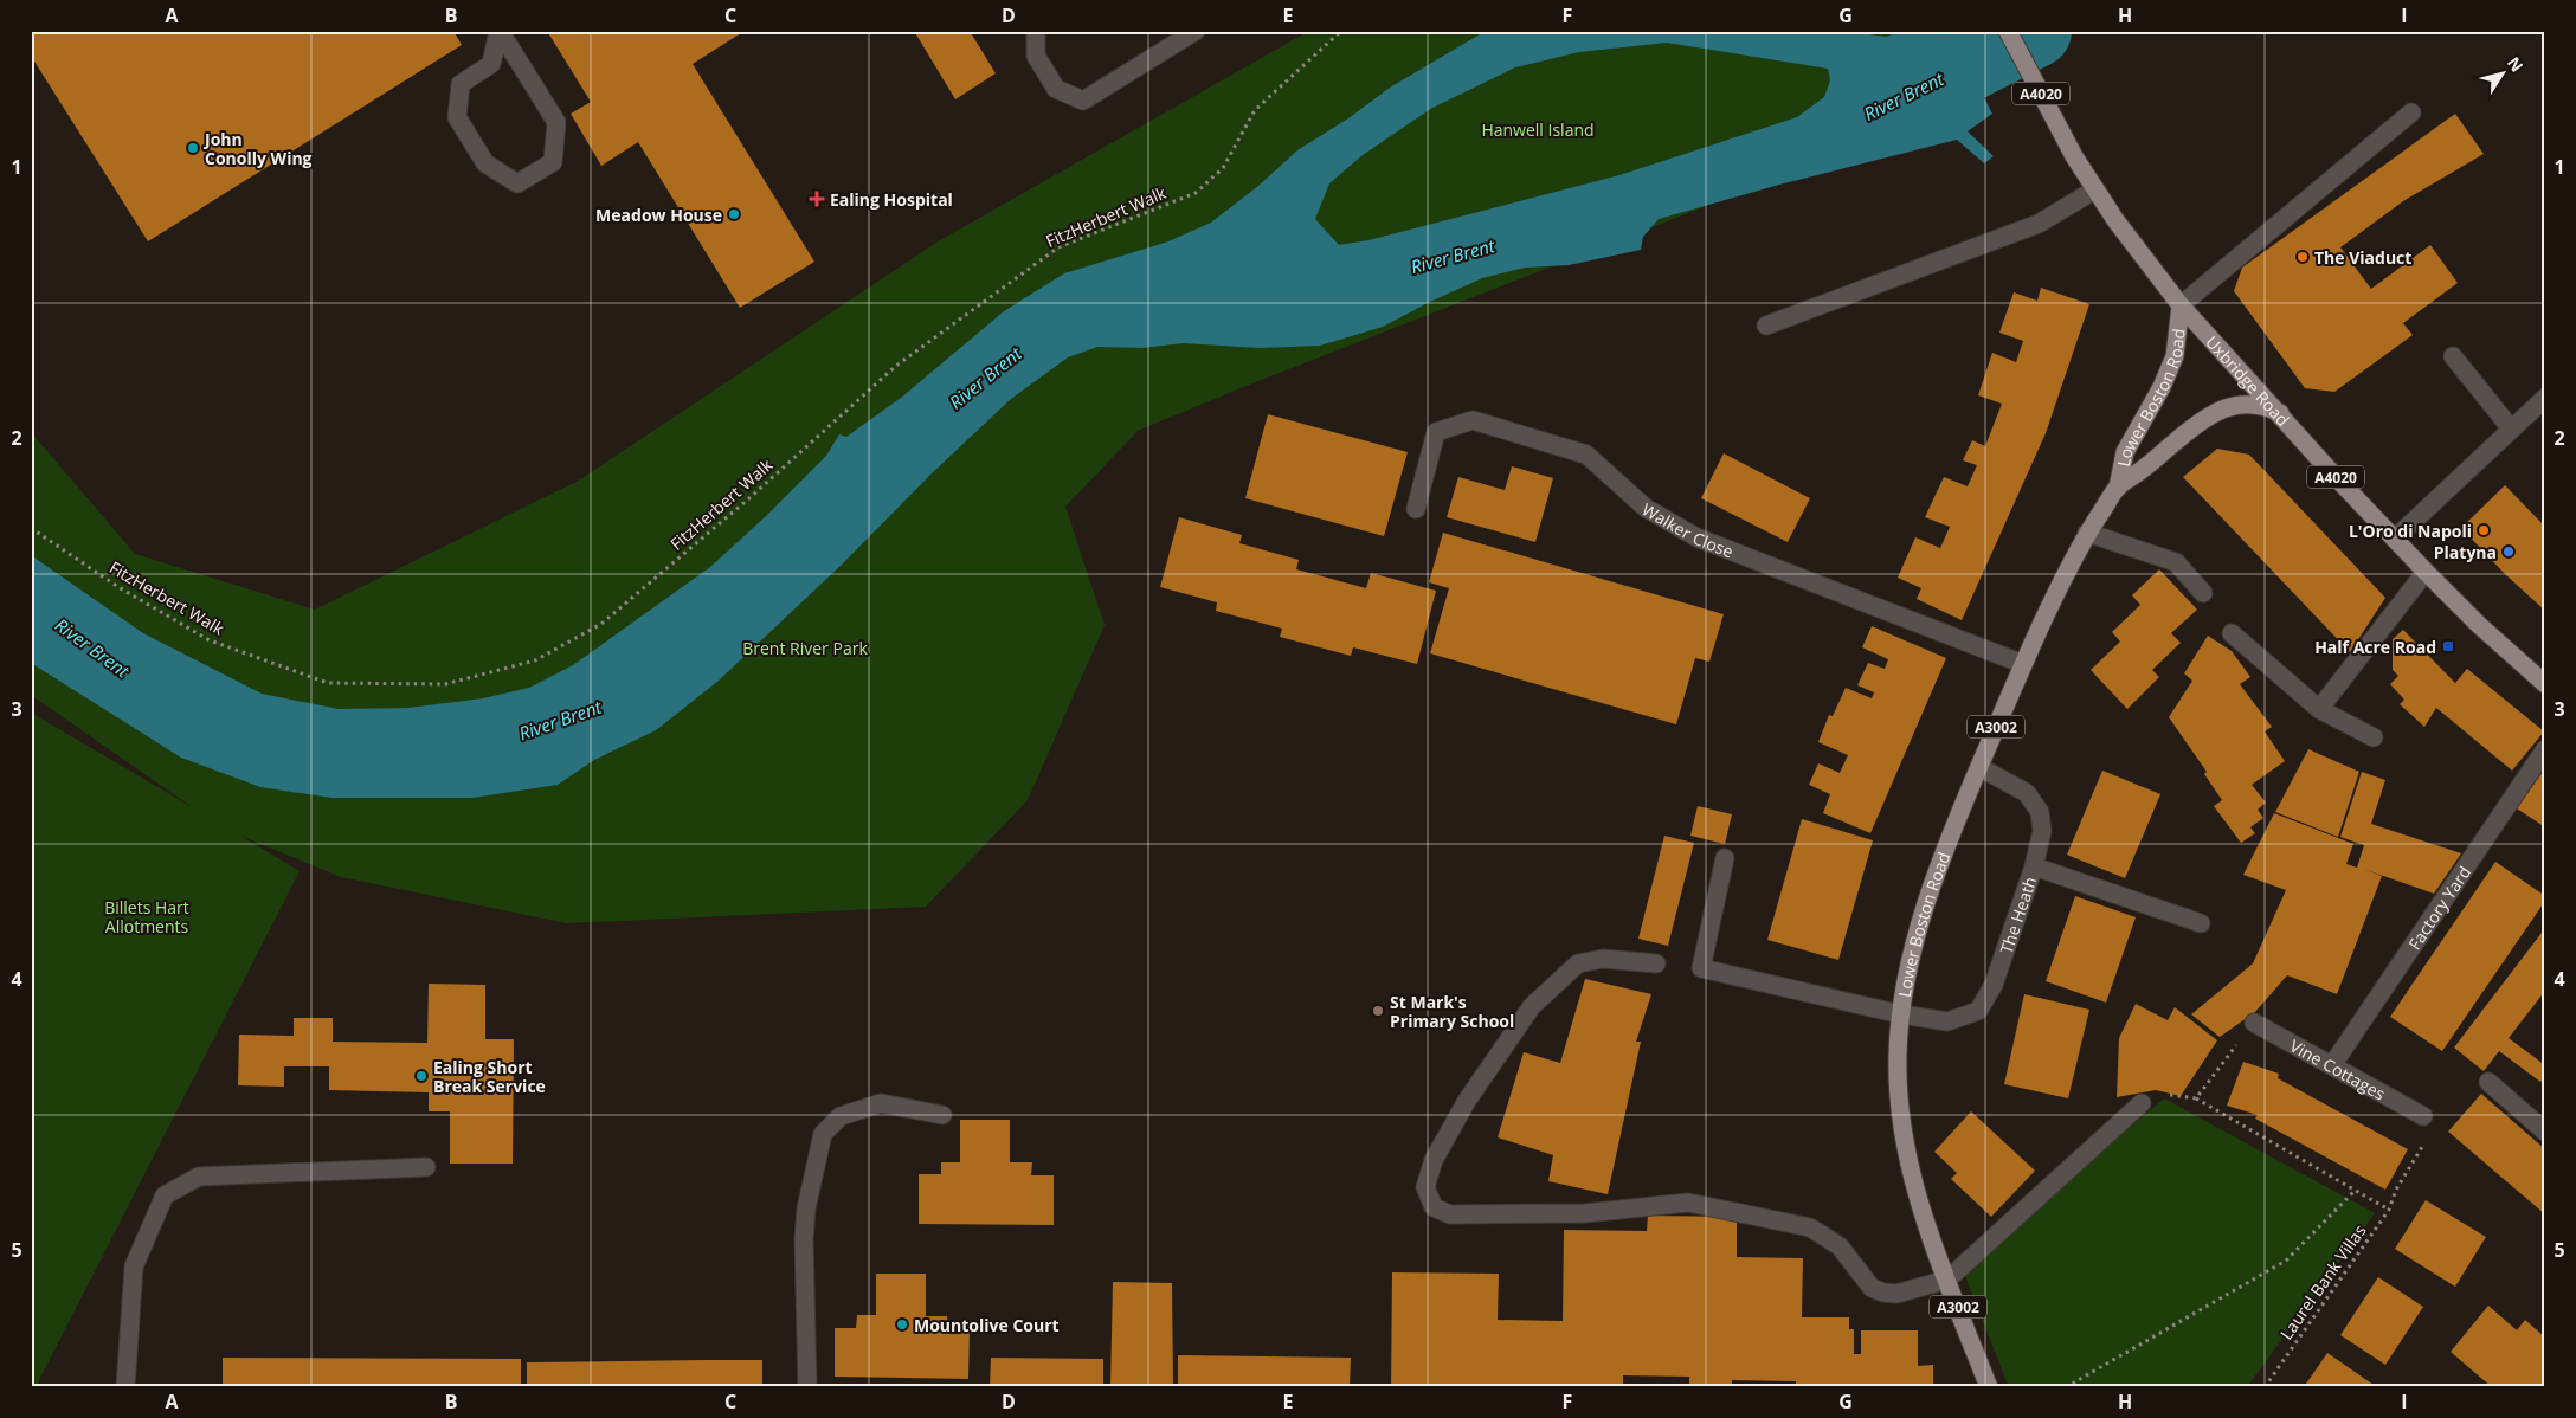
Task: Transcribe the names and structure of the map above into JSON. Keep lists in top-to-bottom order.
{
  "streets": {
    "main road": [
      "A4020",
      "Uxbridge Road",
      "Lower Boston Road",
      "A3002"
    ],
    "street": [
      "Walker Close",
      "Factory Yard",
      "The Heath",
      "Vine Cottages"
    ],
    "path": ["FitzHerbert Walk", "Laurel Bank Villas"]
  },
  "crossings": [
    ["Uxbridge Road", "Lower Boston Road"],
    ["Lower Boston Road", "Walker Close"],
    ["Lower Boston Road", "The Heath"],
    ["Factory Yard", "Vine Cottages"]
  ],
  "water": ["River Brent"],
  "parks": ["Hanwell Island", "Brent River Park", "Billets Hart Allotments"],
  "places": {
    "other": [
      "John Conolly Wing",
      "Meadow House",
      "The Viaduct",
      "L'Oro di Napoli",
      "Platyna",
      "St Mark's Primary School",
      "Ealing Short Break Service",
      "Mountolive Court"
    ],
    "health": ["Ealing Hospital"],
    "transit": ["Half Acre Road"]
  },
  "north": "top right",
  "grid": {
    "columns": [
      "A",
      "B",
      "C",
      "D",
      "E",
      "F",
      "G",
      "H",
      "I"
    ],
    "rows": [
      "1",
      "2",
      "3",
      "4",
      "5"
    ]
  }
}
